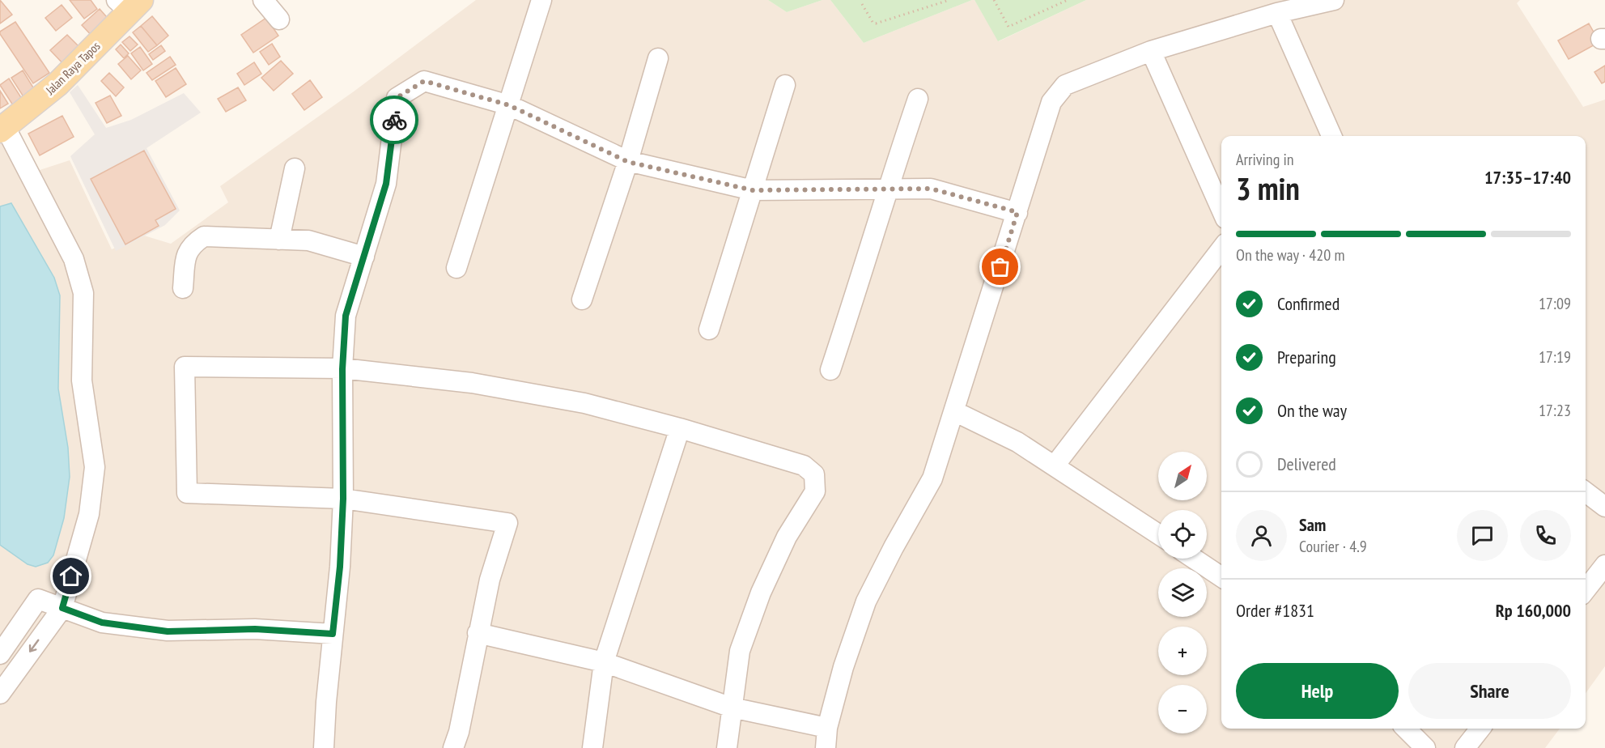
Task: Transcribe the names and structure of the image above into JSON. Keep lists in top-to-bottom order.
{
  "streets": {
    "main road": ["Jalan Raya Tapos"]
  },
  "north": "top right",
  "page": {
    "heading": ["3 min", "Arriving in", "17:35–17:40"],
    "panel": [
      "Sam",
      "Courier · 4.9",
      "Order #1831",
      "Rp 160,000"
    ],
    "bar": "On the way · 420 m",
    "list": [
      ["Confirmed", "17:09"],
      ["Preparing", "17:19"],
      ["On the way", "17:23"],
      "Delivered"
    ],
    "map_buttons": ["+", "−"],
    "buttons": ["Help", "Share"]
  }
}
